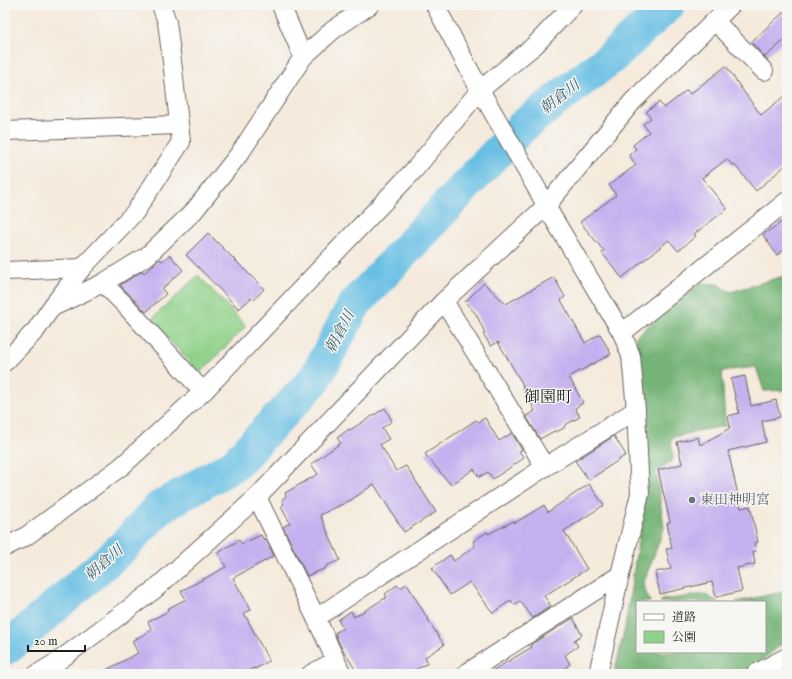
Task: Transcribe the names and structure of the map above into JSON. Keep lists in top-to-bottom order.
{
  "districts": ["御園町"],
  "water": ["朝倉川"],
  "places": ["東田神明宮"],
  "legend": ["道路", "公園"],
  "scale_bar": "20 m"
}
